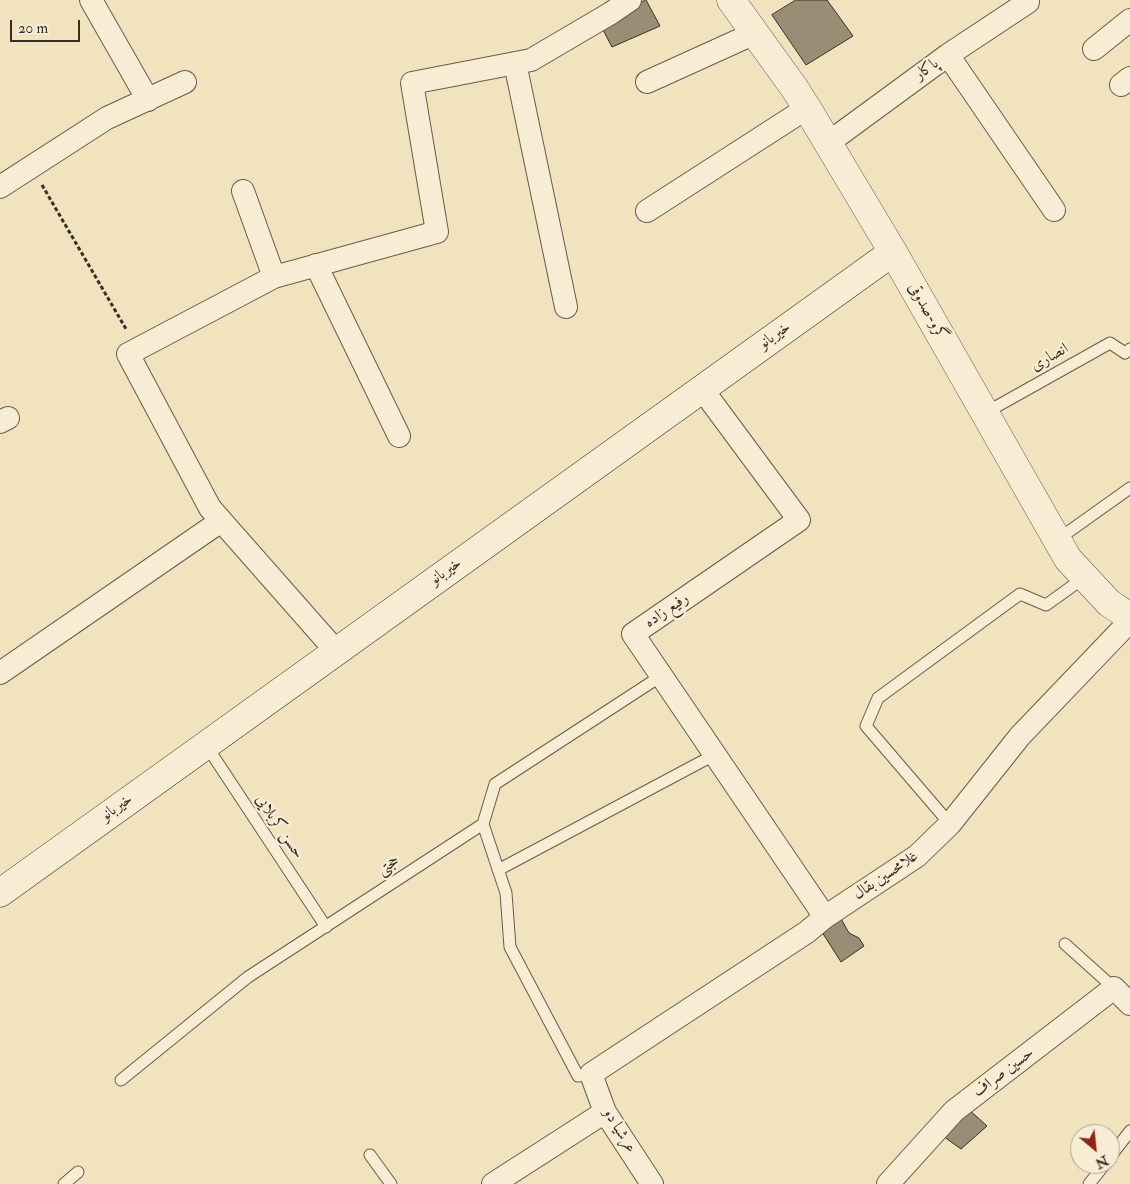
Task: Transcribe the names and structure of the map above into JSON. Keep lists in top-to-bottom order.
{
  "streets": {
    "main road": ["گرو-صدوقی", "خیربانو"],
    "street": [
      "پاکار",
      "رفیع زاده",
      "غلامحسین بقال",
      "حسین صراف",
      "عرشیا دو"
    ],
    "lane": ["انصاری", "حسن کربلایی", "حجتی"]
  },
  "crossings": [
    ["پاکار", "گرو-صدوقی"],
    ["گرو-صدوقی", "خیربانو"],
    ["گرو-صدوقی", "انصاری"],
    ["گرو-صدوقی", "غلامحسین بقال"],
    ["خیربانو", "رفیع زاده"],
    ["خیربانو", "حسن کربلایی"],
    ["رفیع زاده", "غلامحسین بقال"],
    ["حسن کربلایی", "حجتی"],
    ["غلامحسین بقال", "عرشیا دو"]
  ],
  "scale_bar": "20 m",
  "north": "bottom right"
}
